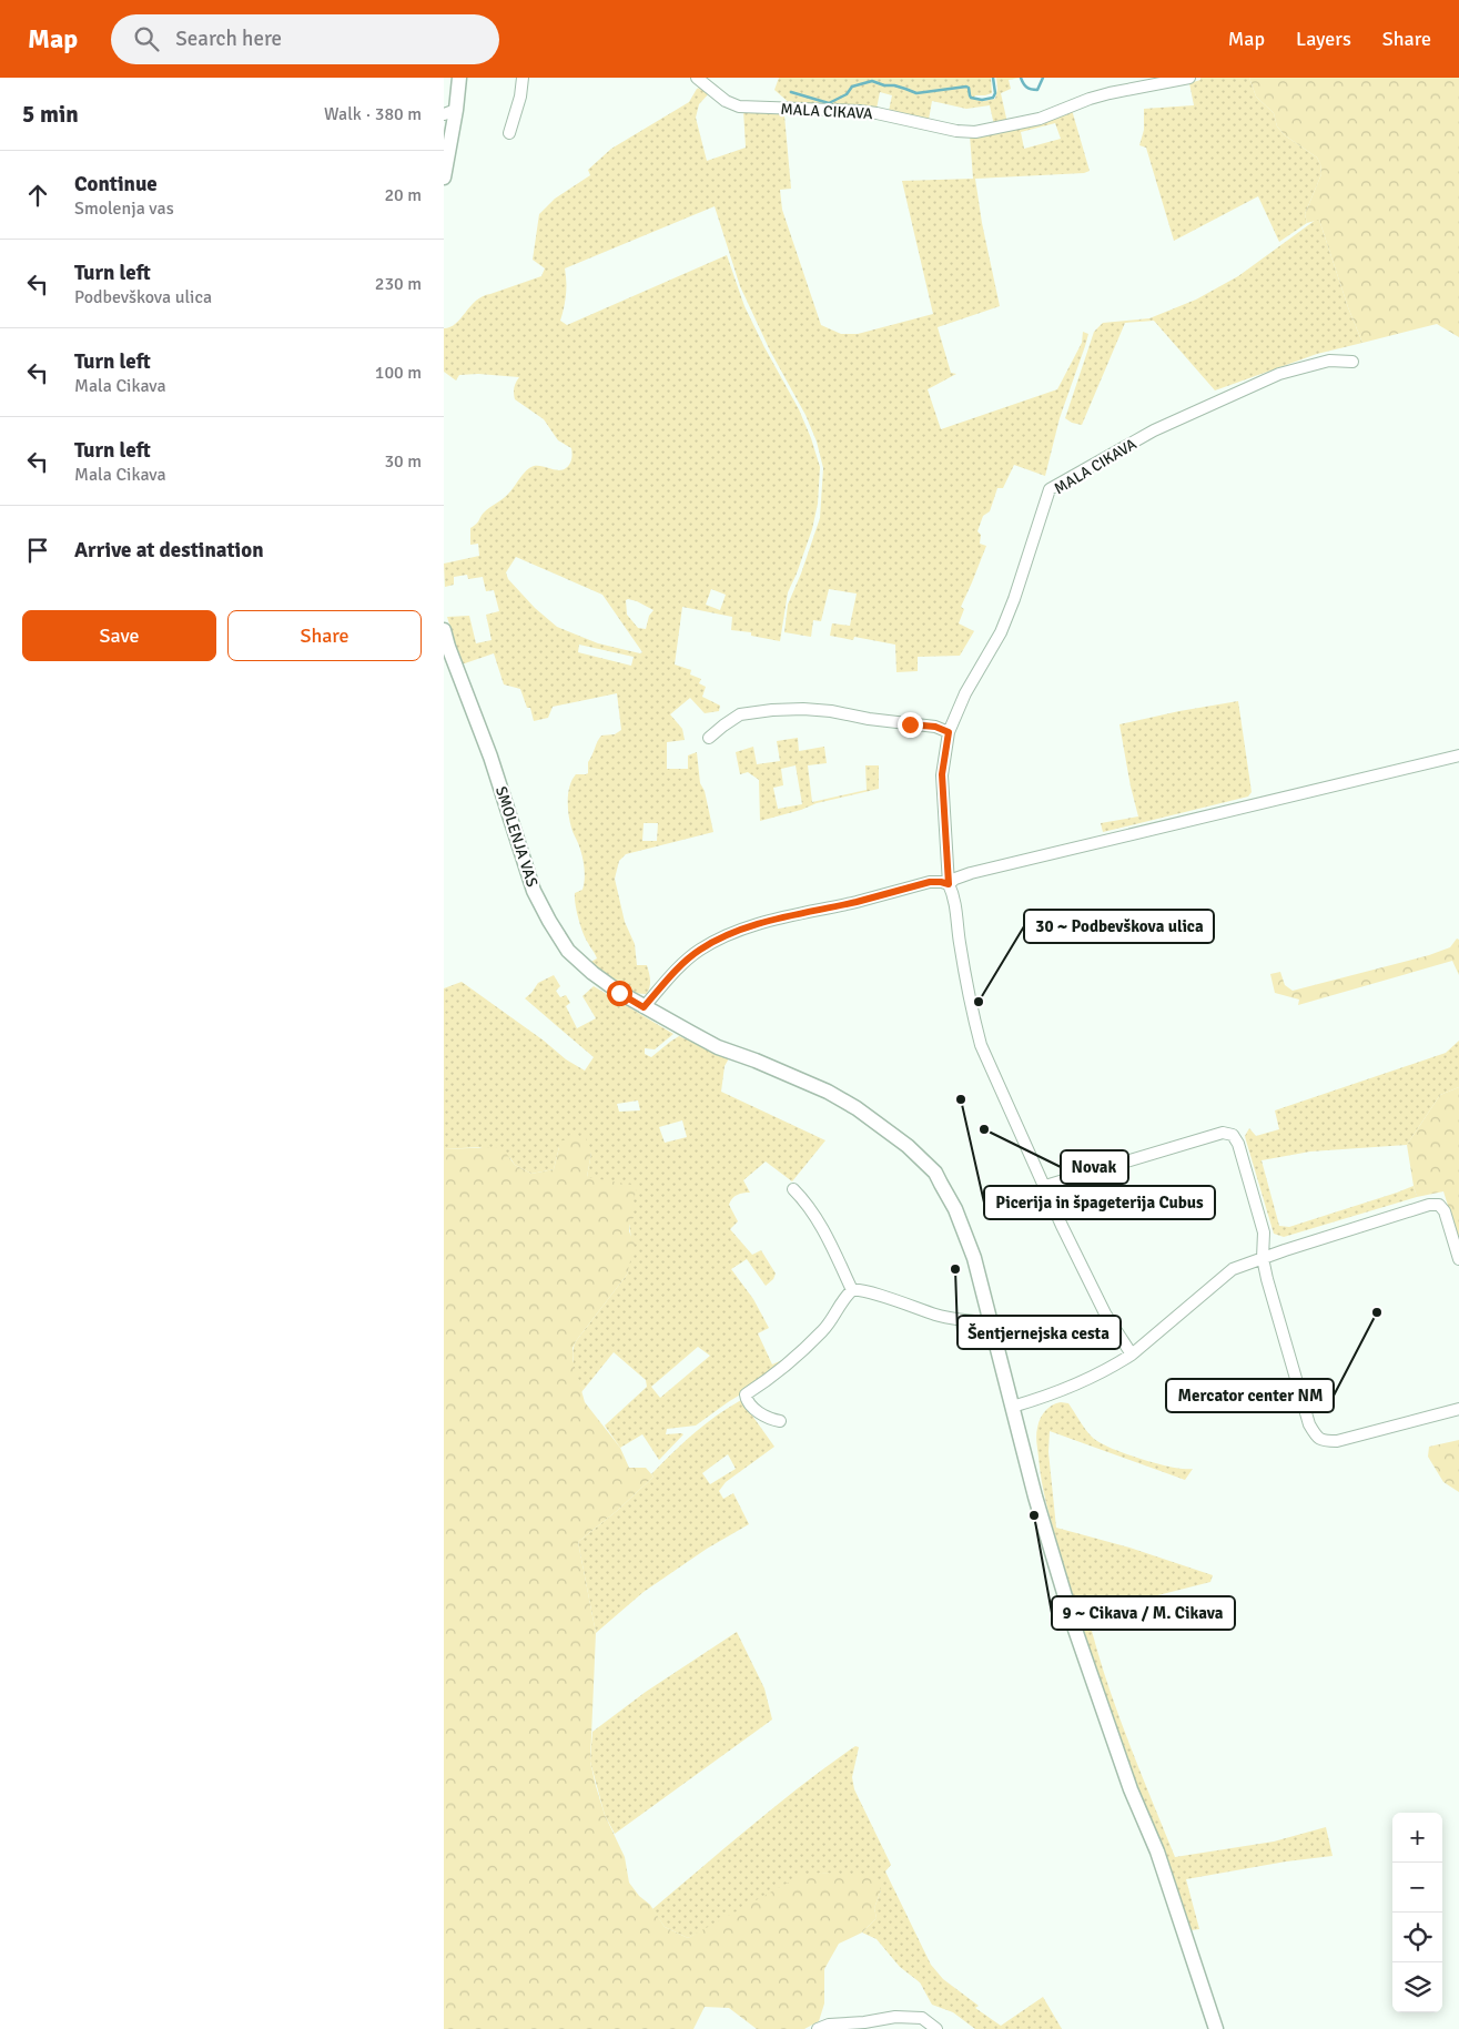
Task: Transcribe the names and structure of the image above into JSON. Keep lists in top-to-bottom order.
{
  "streets": {
    "main road": ["SMOLENJA VAS"],
    "street": ["MALA CIKAVA"]
  },
  "places": [
    "30 ~ Podbevškova ulica",
    "Picerija in špageterija Cubus",
    "Novak",
    "Šentjernejska cesta",
    "Mercator center NM",
    "9 ~ Cikava / M. Cikava"
  ],
  "page": {
    "header": "Map",
    "search": "Search here",
    "nav": ["Map", "Layers", "Share"],
    "heading": ["5 min", "Walk · 380 m"],
    "list": [
      ["Continue", "Smolenja vas", "20 m"],
      ["Turn left", "Podbevškova ulica", "230 m"],
      ["Turn left", "Mala Cikava", "100 m"],
      ["Turn left", "Mala Cikava", "30 m"],
      "Arrive at destination"
    ],
    "buttons": ["Save", "Share"],
    "map_buttons": ["+", "−"]
  }
}
